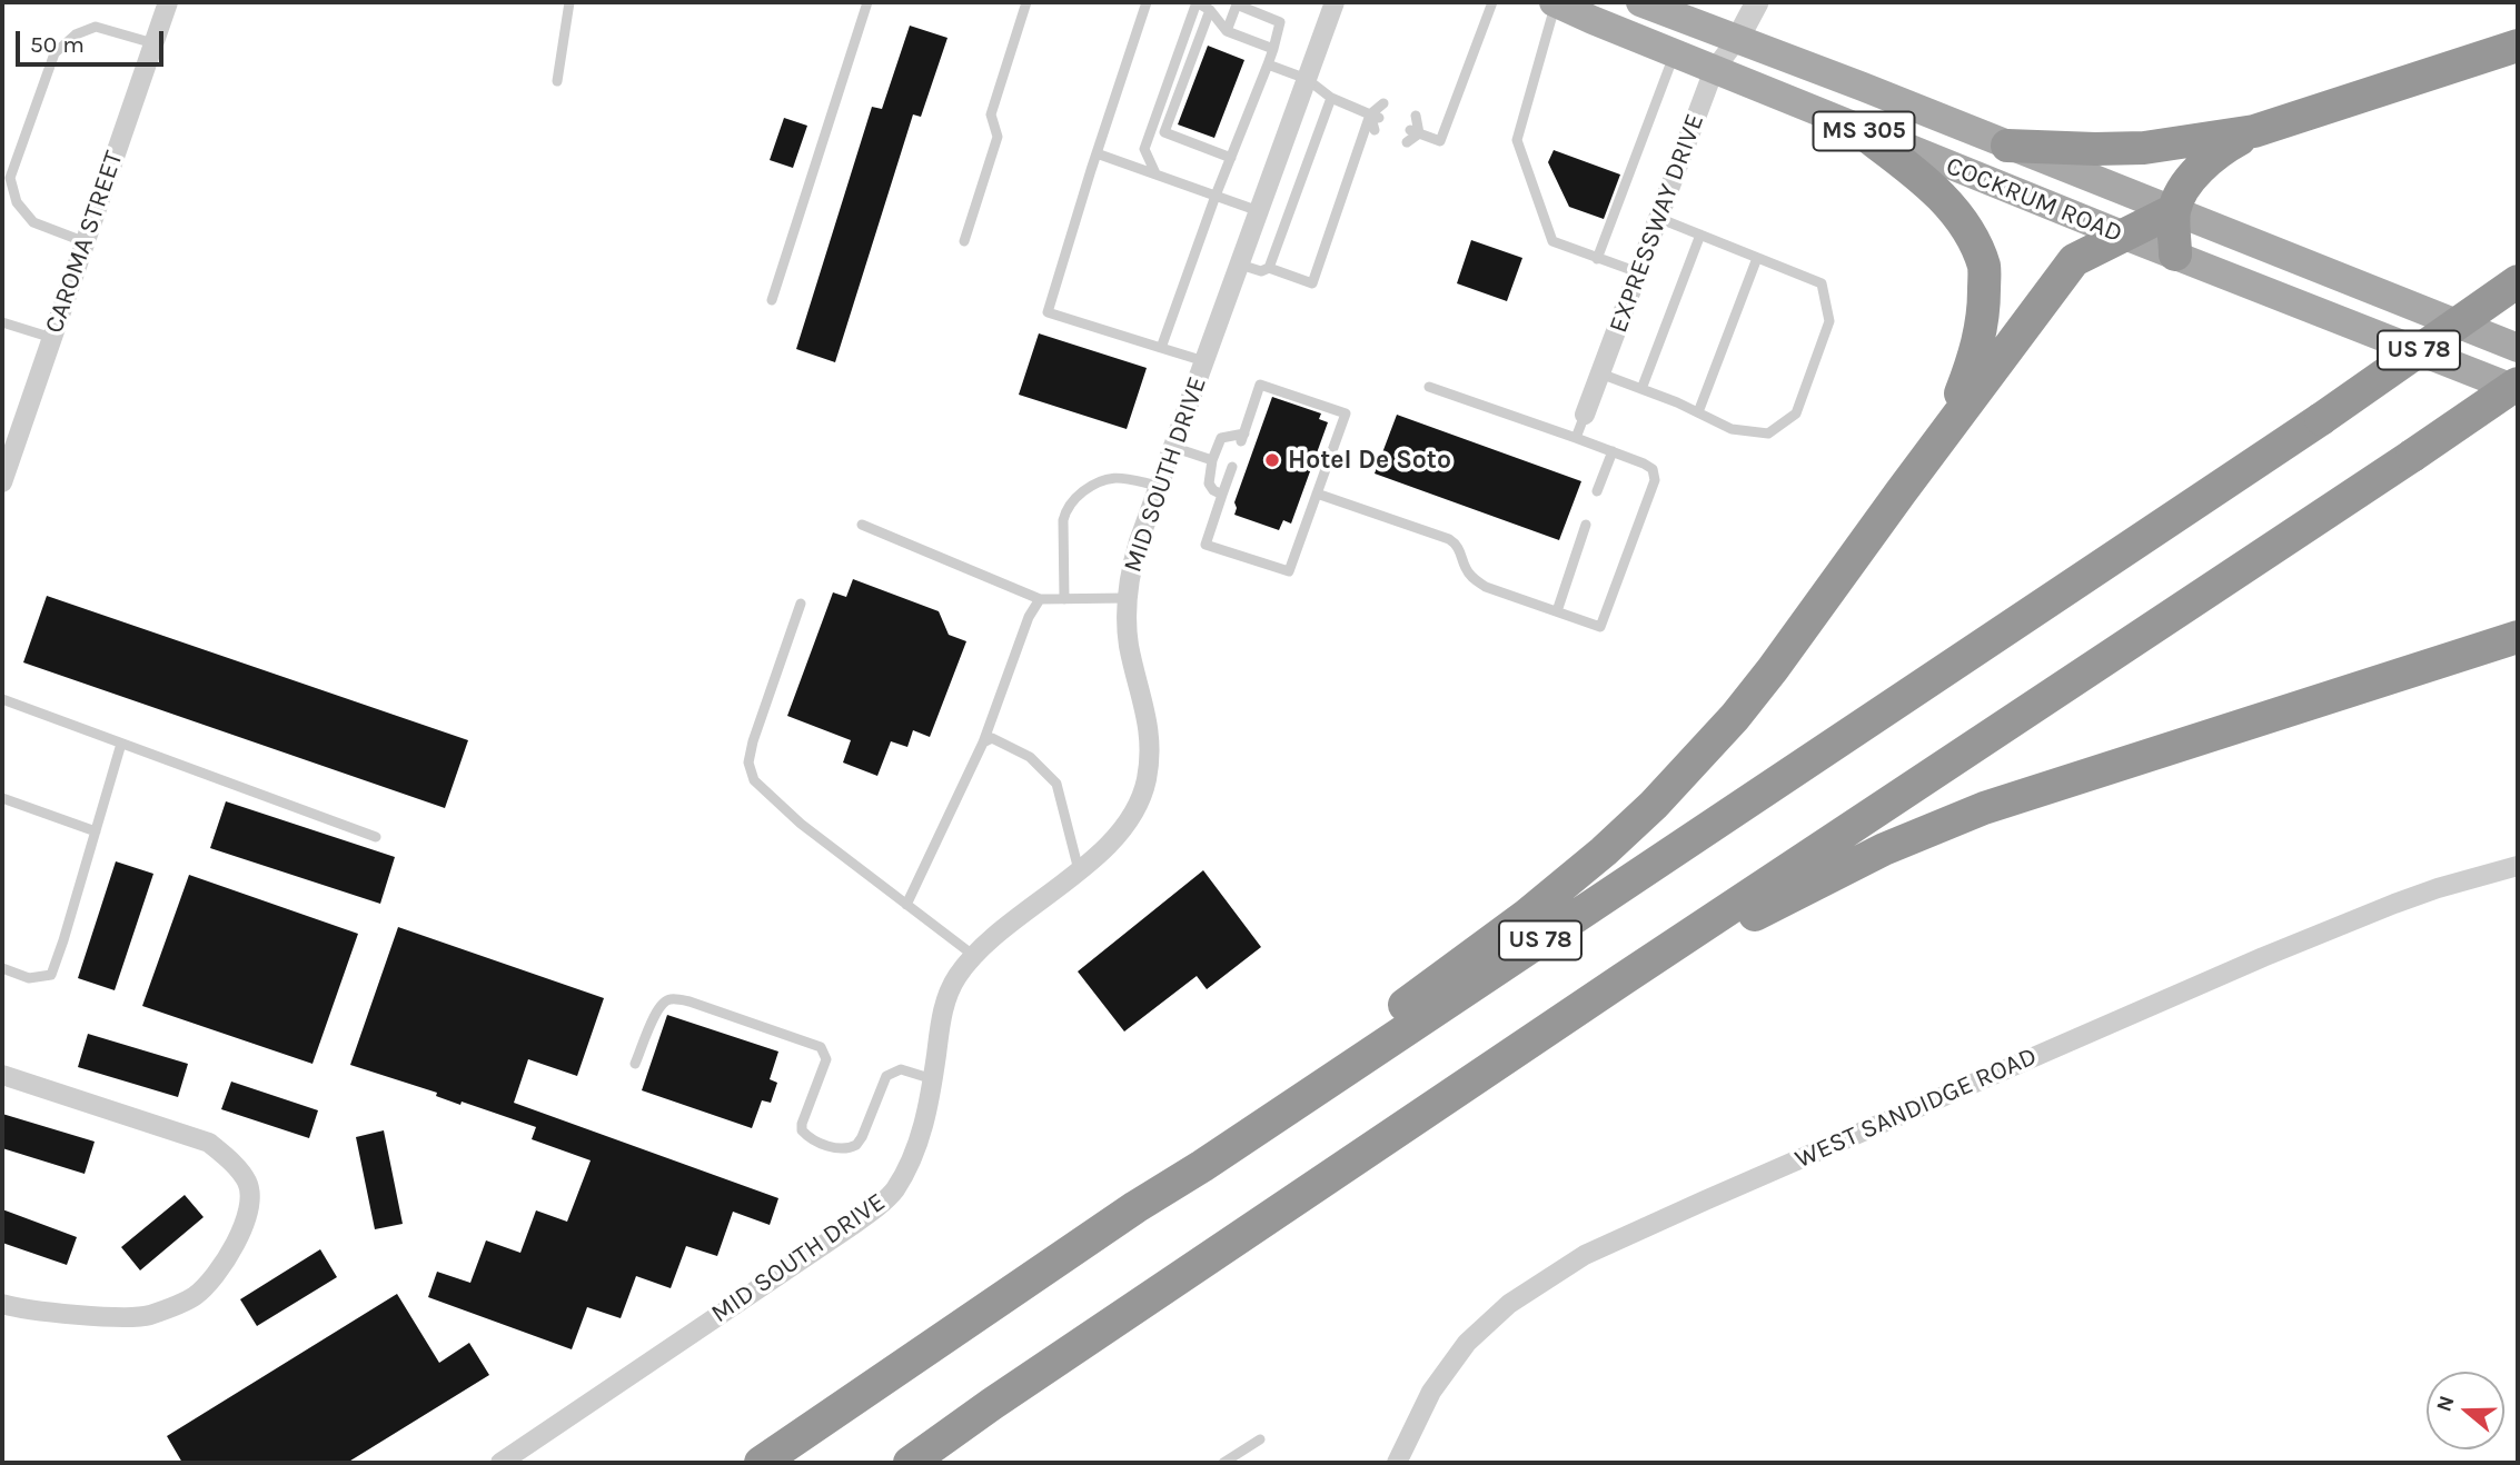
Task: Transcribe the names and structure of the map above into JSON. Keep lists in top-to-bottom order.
{
  "streets": {
    "highway": ["US 78"],
    "main road": ["MS 305", "COCKRUM ROAD"],
    "street": [
      "EXPRESSWAY DRIVE",
      "CAROMA STREET",
      "MID SOUTH DRIVE",
      "WEST SANDIDGE ROAD"
    ]
  },
  "crossings": [
    ["COCKRUM ROAD", "EXPRESSWAY DRIVE"]
  ],
  "places": ["Hotel De Soto"],
  "scale_bar": "50 m",
  "north": "left"
}
